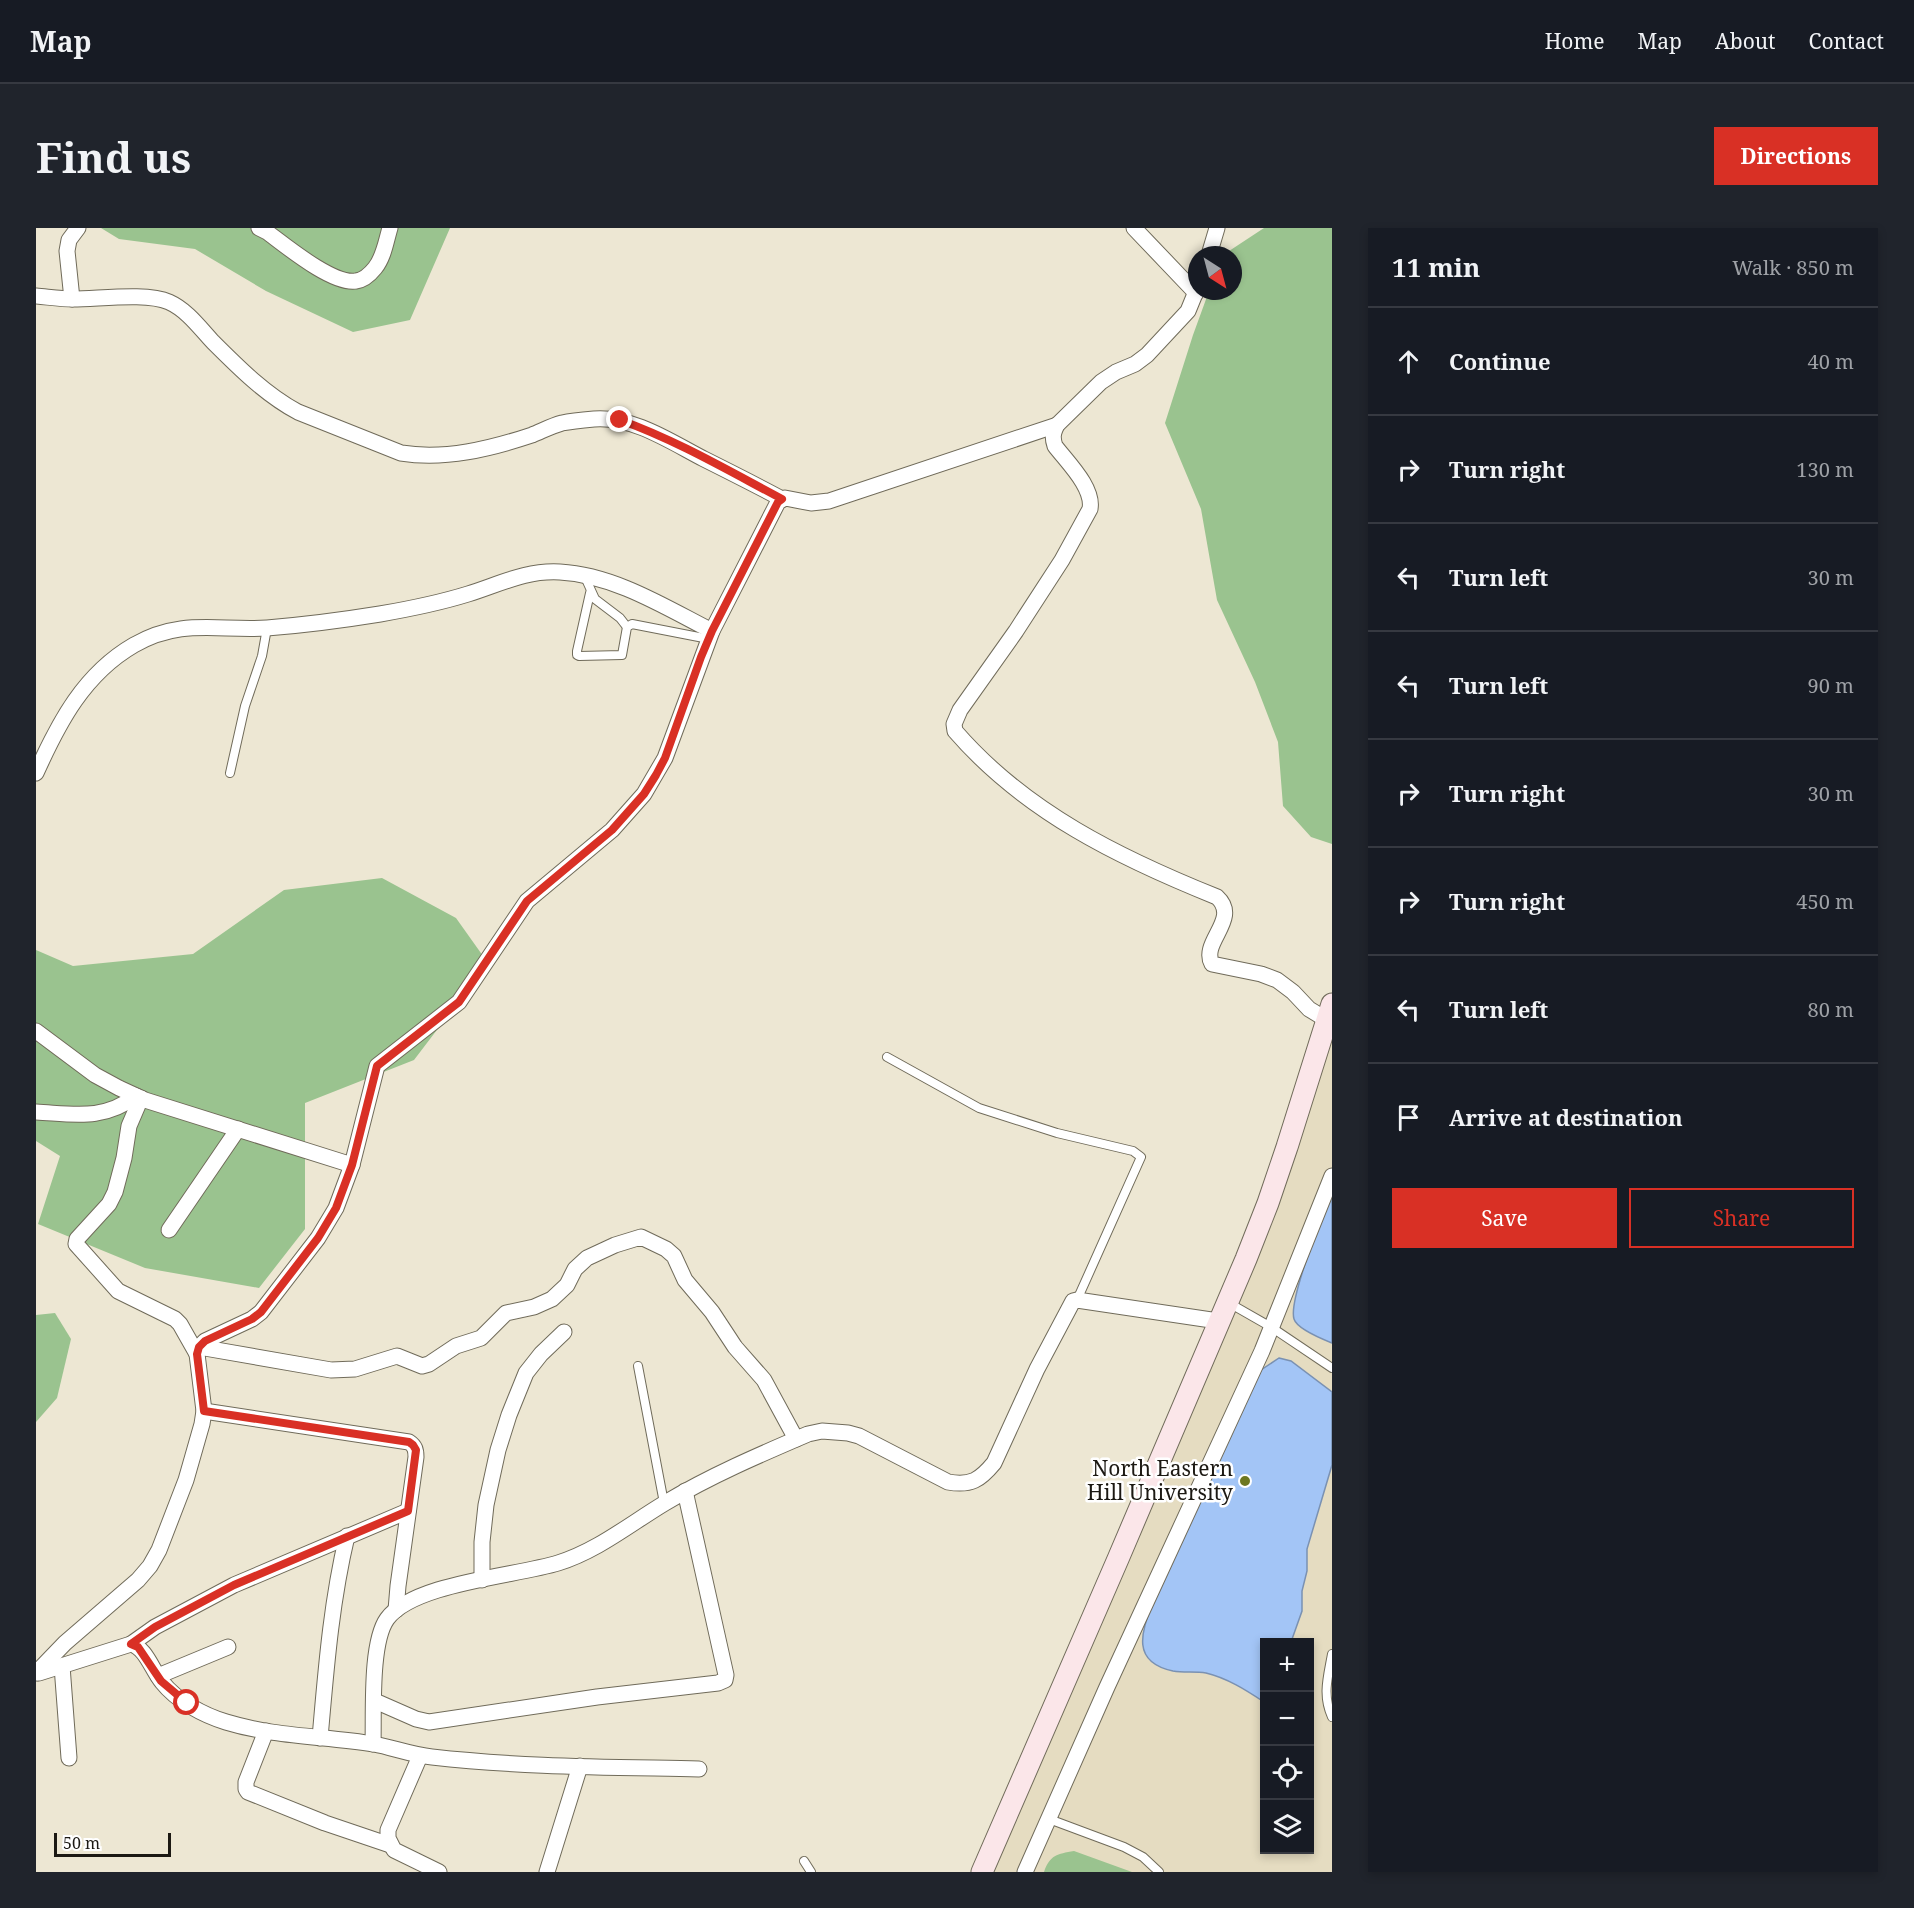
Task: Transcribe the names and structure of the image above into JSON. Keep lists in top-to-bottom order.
{
  "places": ["North Eastern Hill University"],
  "scale_bar": "50 m",
  "north": "bottom right",
  "page": {
    "header": "Map",
    "nav": [
      "Home",
      "Map",
      "About",
      "Contact"
    ],
    "buttons": [
      "Directions",
      ["Save", "Share"]
    ],
    "title": "Find us",
    "heading": ["11 min", "Walk · 850 m"],
    "list": [
      ["Continue", "40 m"],
      ["Turn right", "130 m"],
      ["Turn left", "30 m"],
      ["Turn left", "90 m"],
      ["Turn right", "30 m"],
      ["Turn right", "450 m"],
      ["Turn left", "80 m"],
      "Arrive at destination"
    ],
    "map_buttons": ["+", "−"],
    "scale": "50 m"
  }
}
